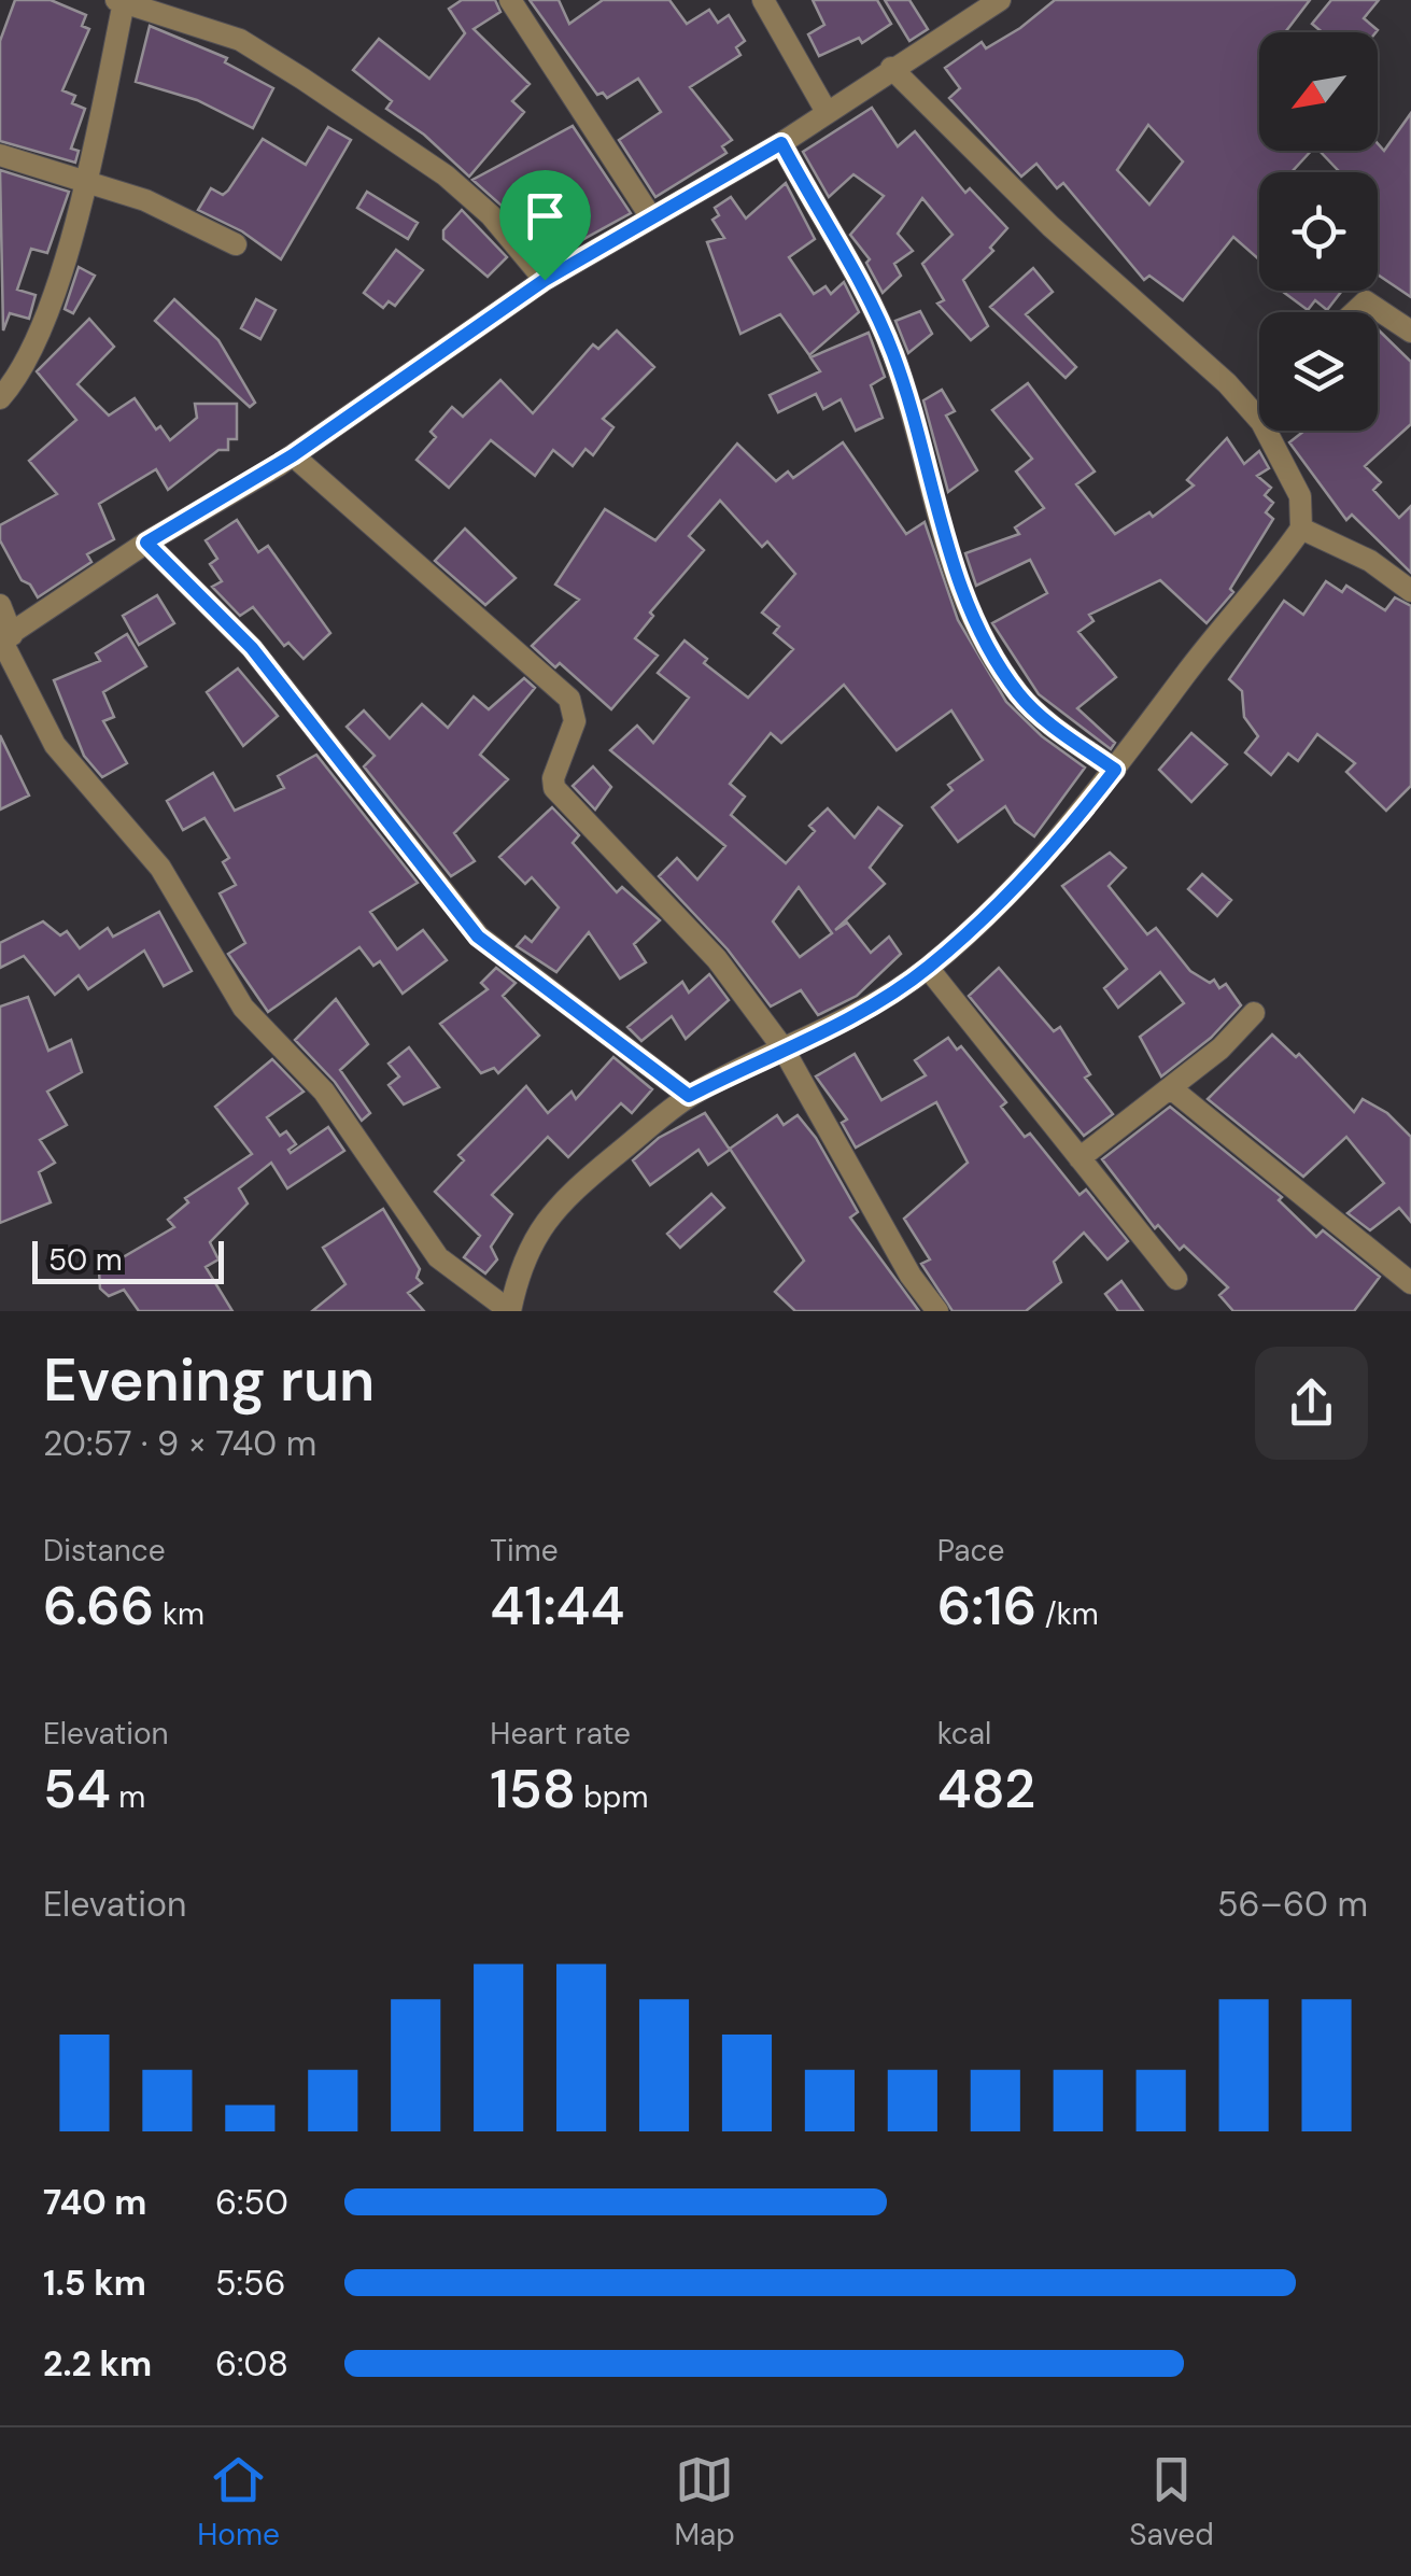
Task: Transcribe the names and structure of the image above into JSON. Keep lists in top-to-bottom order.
{
  "scale_bar": "50 m",
  "north": "bottom left",
  "page": {
    "scale": "50 m",
    "heading": ["Evening run", "20:57 · 9 × 740 m"],
    "stats": [
      ["Distance", "6.66 km"],
      ["Time", "41:44"],
      ["Pace", "6:16 /km"],
      ["Elevation", "54 m"],
      ["Heart rate", "158 bpm"],
      ["kcal", "482"]
    ],
    "chart": ["Elevation", "56–60 m"],
    "list": [
      {
        "name": "740 m",
        "note": "6:50"
      },
      {
        "name": "1.5 km",
        "note": "5:56"
      },
      {
        "name": "2.2 km",
        "note": "6:08"
      }
    ],
    "tabs": ["Home", "Map", "Saved"]
  }
}
